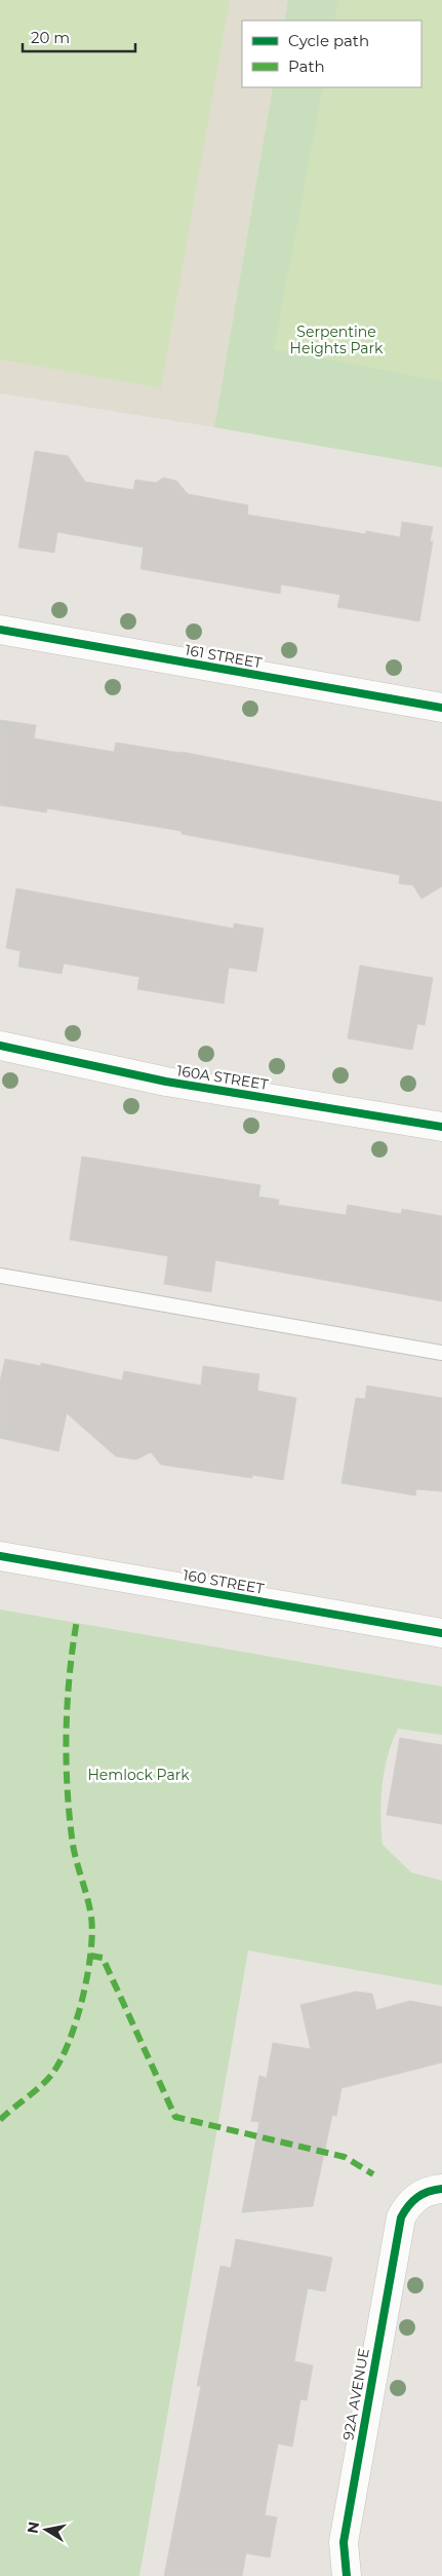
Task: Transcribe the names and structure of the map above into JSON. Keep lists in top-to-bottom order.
{
  "streets": {
    "street": [
      "161 STREET",
      "160A STREET",
      "160 STREET",
      "92A AVENUE"
    ]
  },
  "parks": ["Serpentine Heights Park", "Hemlock Park"],
  "legend": ["Cycle path", "Path"],
  "scale_bar": "20 m",
  "north": "left"
}
